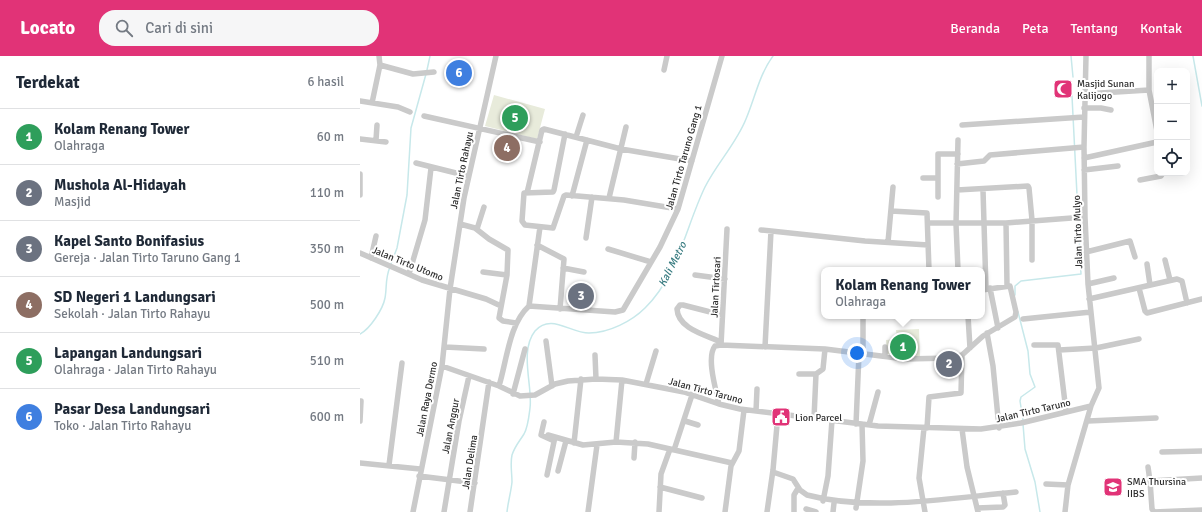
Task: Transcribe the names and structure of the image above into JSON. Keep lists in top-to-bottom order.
{
  "streets": {
    "street": [
      "Jalan Tirto Taruno Gang 1",
      "Jalan Tirto Rahayu",
      "Jalan Tirto Mulyo",
      "Jalan Tirto Utomo",
      "Jalan Tirtosari",
      "Jalan Tirto Taruno",
      "Jalan Raya Dermo",
      "Jalan Anggur",
      "Jalan Delima"
    ]
  },
  "crossings": [
    ["Jalan Tirto Rahayu", "Jalan Tirto Utomo"],
    ["Jalan Tirto Rahayu", "Jalan Raya Dermo"],
    ["Jalan Tirto Mulyo", "Jalan Tirto Taruno"],
    ["Jalan Tirto Utomo", "Jalan Raya Dermo"],
    ["Jalan Tirto Taruno", "Jalan Raya Dermo"],
    ["Jalan Tirto Taruno", "Jalan Anggur"],
    ["Jalan Tirto Taruno", "Jalan Delima"]
  ],
  "water": ["Kali Metro"],
  "places": {
    "mosque": ["Masjid Sunan Kalijogo"],
    "public building": ["Lion Parcel"],
    "school or university": ["SMA Thursina IIBS"]
  },
  "page": {
    "header": "Locato",
    "search": "Cari di sini",
    "nav": [
      "Beranda",
      "Peta",
      "Tentang",
      "Kontak"
    ],
    "heading": ["Terdekat", "6 hasil"],
    "pins": [
      "6",
      "5",
      "4",
      "3",
      "1",
      "2"
    ],
    "map_buttons": ["+", "−"],
    "list": [
      {
        "mark": "1",
        "name": "Kolam Renang Tower",
        "note": "Olahraga",
        "value": "60 m"
      },
      {
        "mark": "2",
        "name": "Mushola Al-Hidayah",
        "note": "Masjid",
        "value": "110 m"
      },
      {
        "mark": "3",
        "name": "Kapel Santo Bonifasius",
        "note": "Gereja · Jalan Tirto Taruno Gang 1",
        "value": "350 m"
      },
      {
        "mark": "4",
        "name": "SD Negeri 1 Landungsari",
        "note": "Sekolah · Jalan Tirto Rahayu",
        "value": "500 m"
      },
      {
        "mark": "5",
        "name": "Lapangan Landungsari",
        "note": "Olahraga · Jalan Tirto Rahayu",
        "value": "510 m"
      },
      {
        "mark": "6",
        "name": "Pasar Desa Landungsari",
        "note": "Toko · Jalan Tirto Rahayu",
        "value": "600 m"
      }
    ],
    "popup": ["Kolam Renang Tower", "Olahraga"]
  }
}
